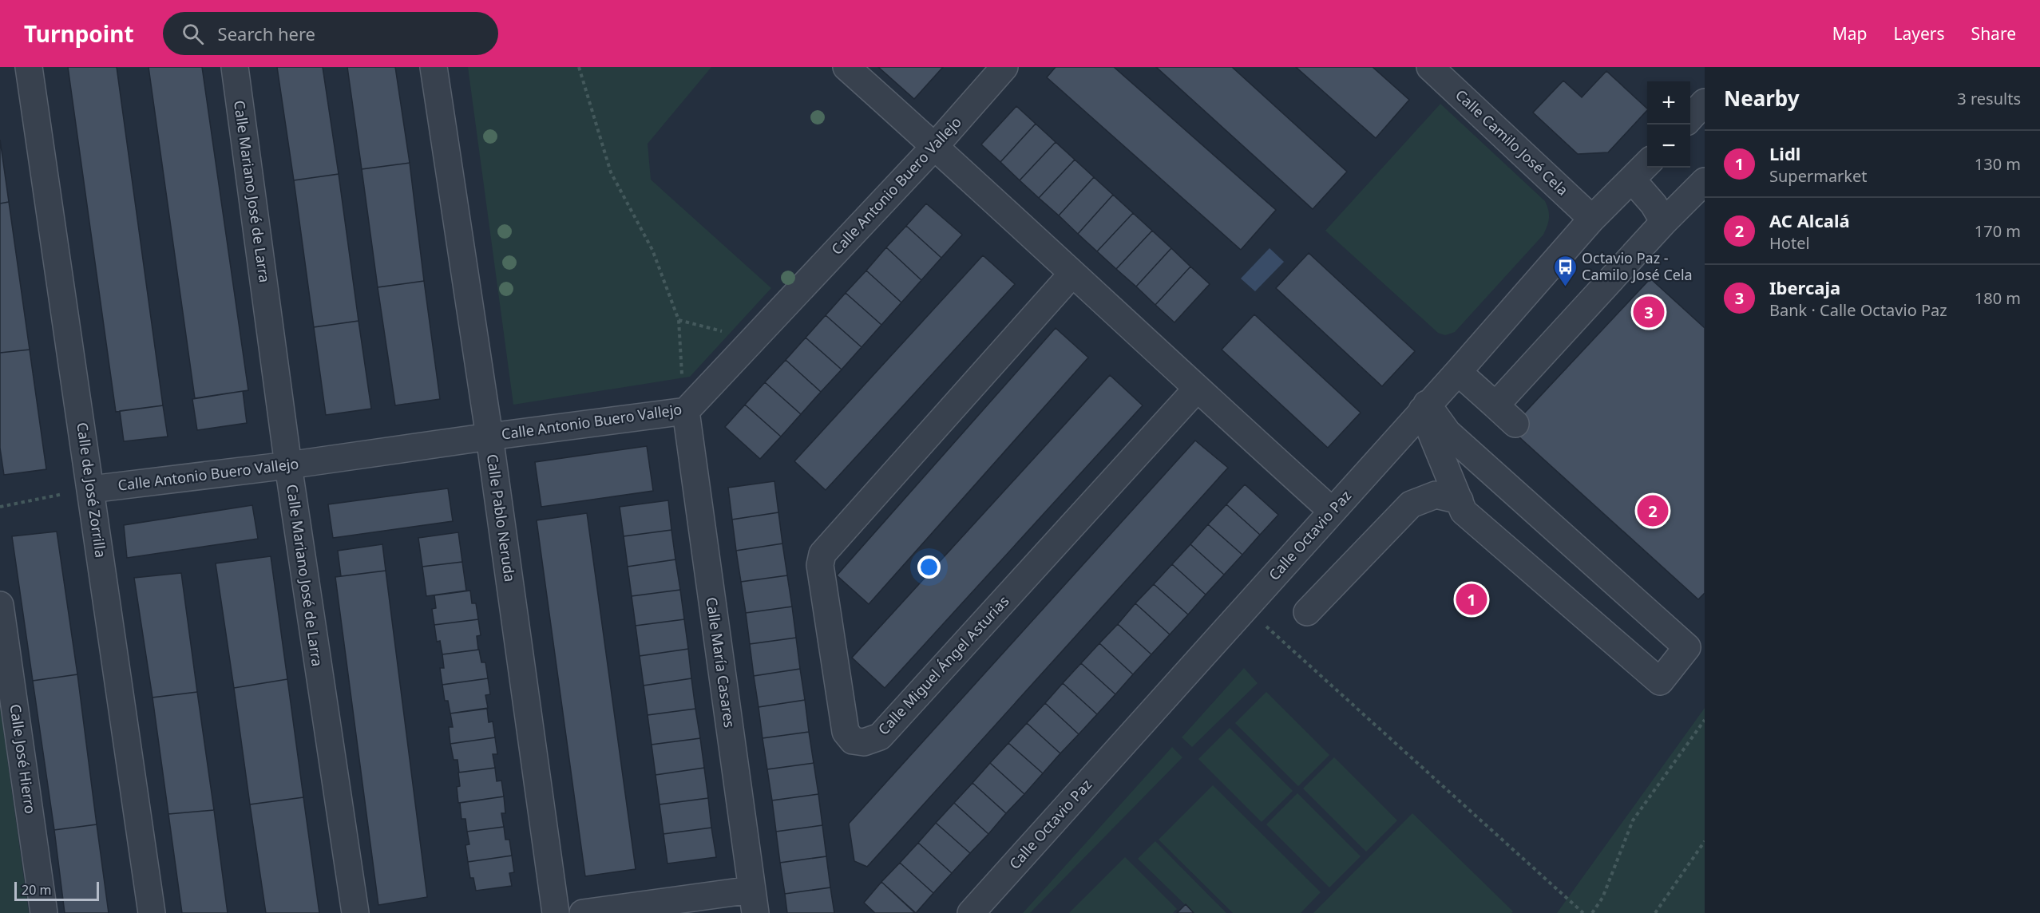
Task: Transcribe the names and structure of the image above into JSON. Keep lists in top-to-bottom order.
{
  "streets": {
    "street": [
      "Calle Camilo José Cela",
      "Calle Antonio Buero Vallejo",
      "Calle Mariano José de Larra",
      "Calle de José Zorrilla",
      "Calle Pablo Neruda",
      "Calle Octavio Paz",
      "Calle María Casares",
      "Calle Miguel Ángel Asturias",
      "Calle José Hierro"
    ]
  },
  "crossings": [
    ["Calle Camilo José Cela", "Calle Octavio Paz"],
    ["Calle Antonio Buero Vallejo", "Calle Mariano José de Larra"],
    ["Calle Antonio Buero Vallejo", "Calle de José Zorrilla"],
    ["Calle Antonio Buero Vallejo", "Calle Pablo Neruda"],
    ["Calle Antonio Buero Vallejo", "Calle María Casares"]
  ],
  "places": {
    "bus stop": ["Octavio Paz - Camilo José Cela"]
  },
  "scale_bar": "20 m",
  "page": {
    "header": "Turnpoint",
    "search": "Search here",
    "nav": ["Map", "Layers", "Share"],
    "heading": ["Nearby", "3 results"],
    "map_buttons": ["+", "−"],
    "list": [
      {
        "mark": "1",
        "name": "Lidl",
        "note": "Supermarket",
        "value": "130 m"
      },
      {
        "mark": "2",
        "name": "AC Alcalá",
        "note": "Hotel",
        "value": "170 m"
      },
      {
        "mark": "3",
        "name": "Ibercaja",
        "note": "Bank · Calle Octavio Paz",
        "value": "180 m"
      }
    ],
    "pins": ["3", "2", "1"],
    "scale": "20 m"
  }
}
